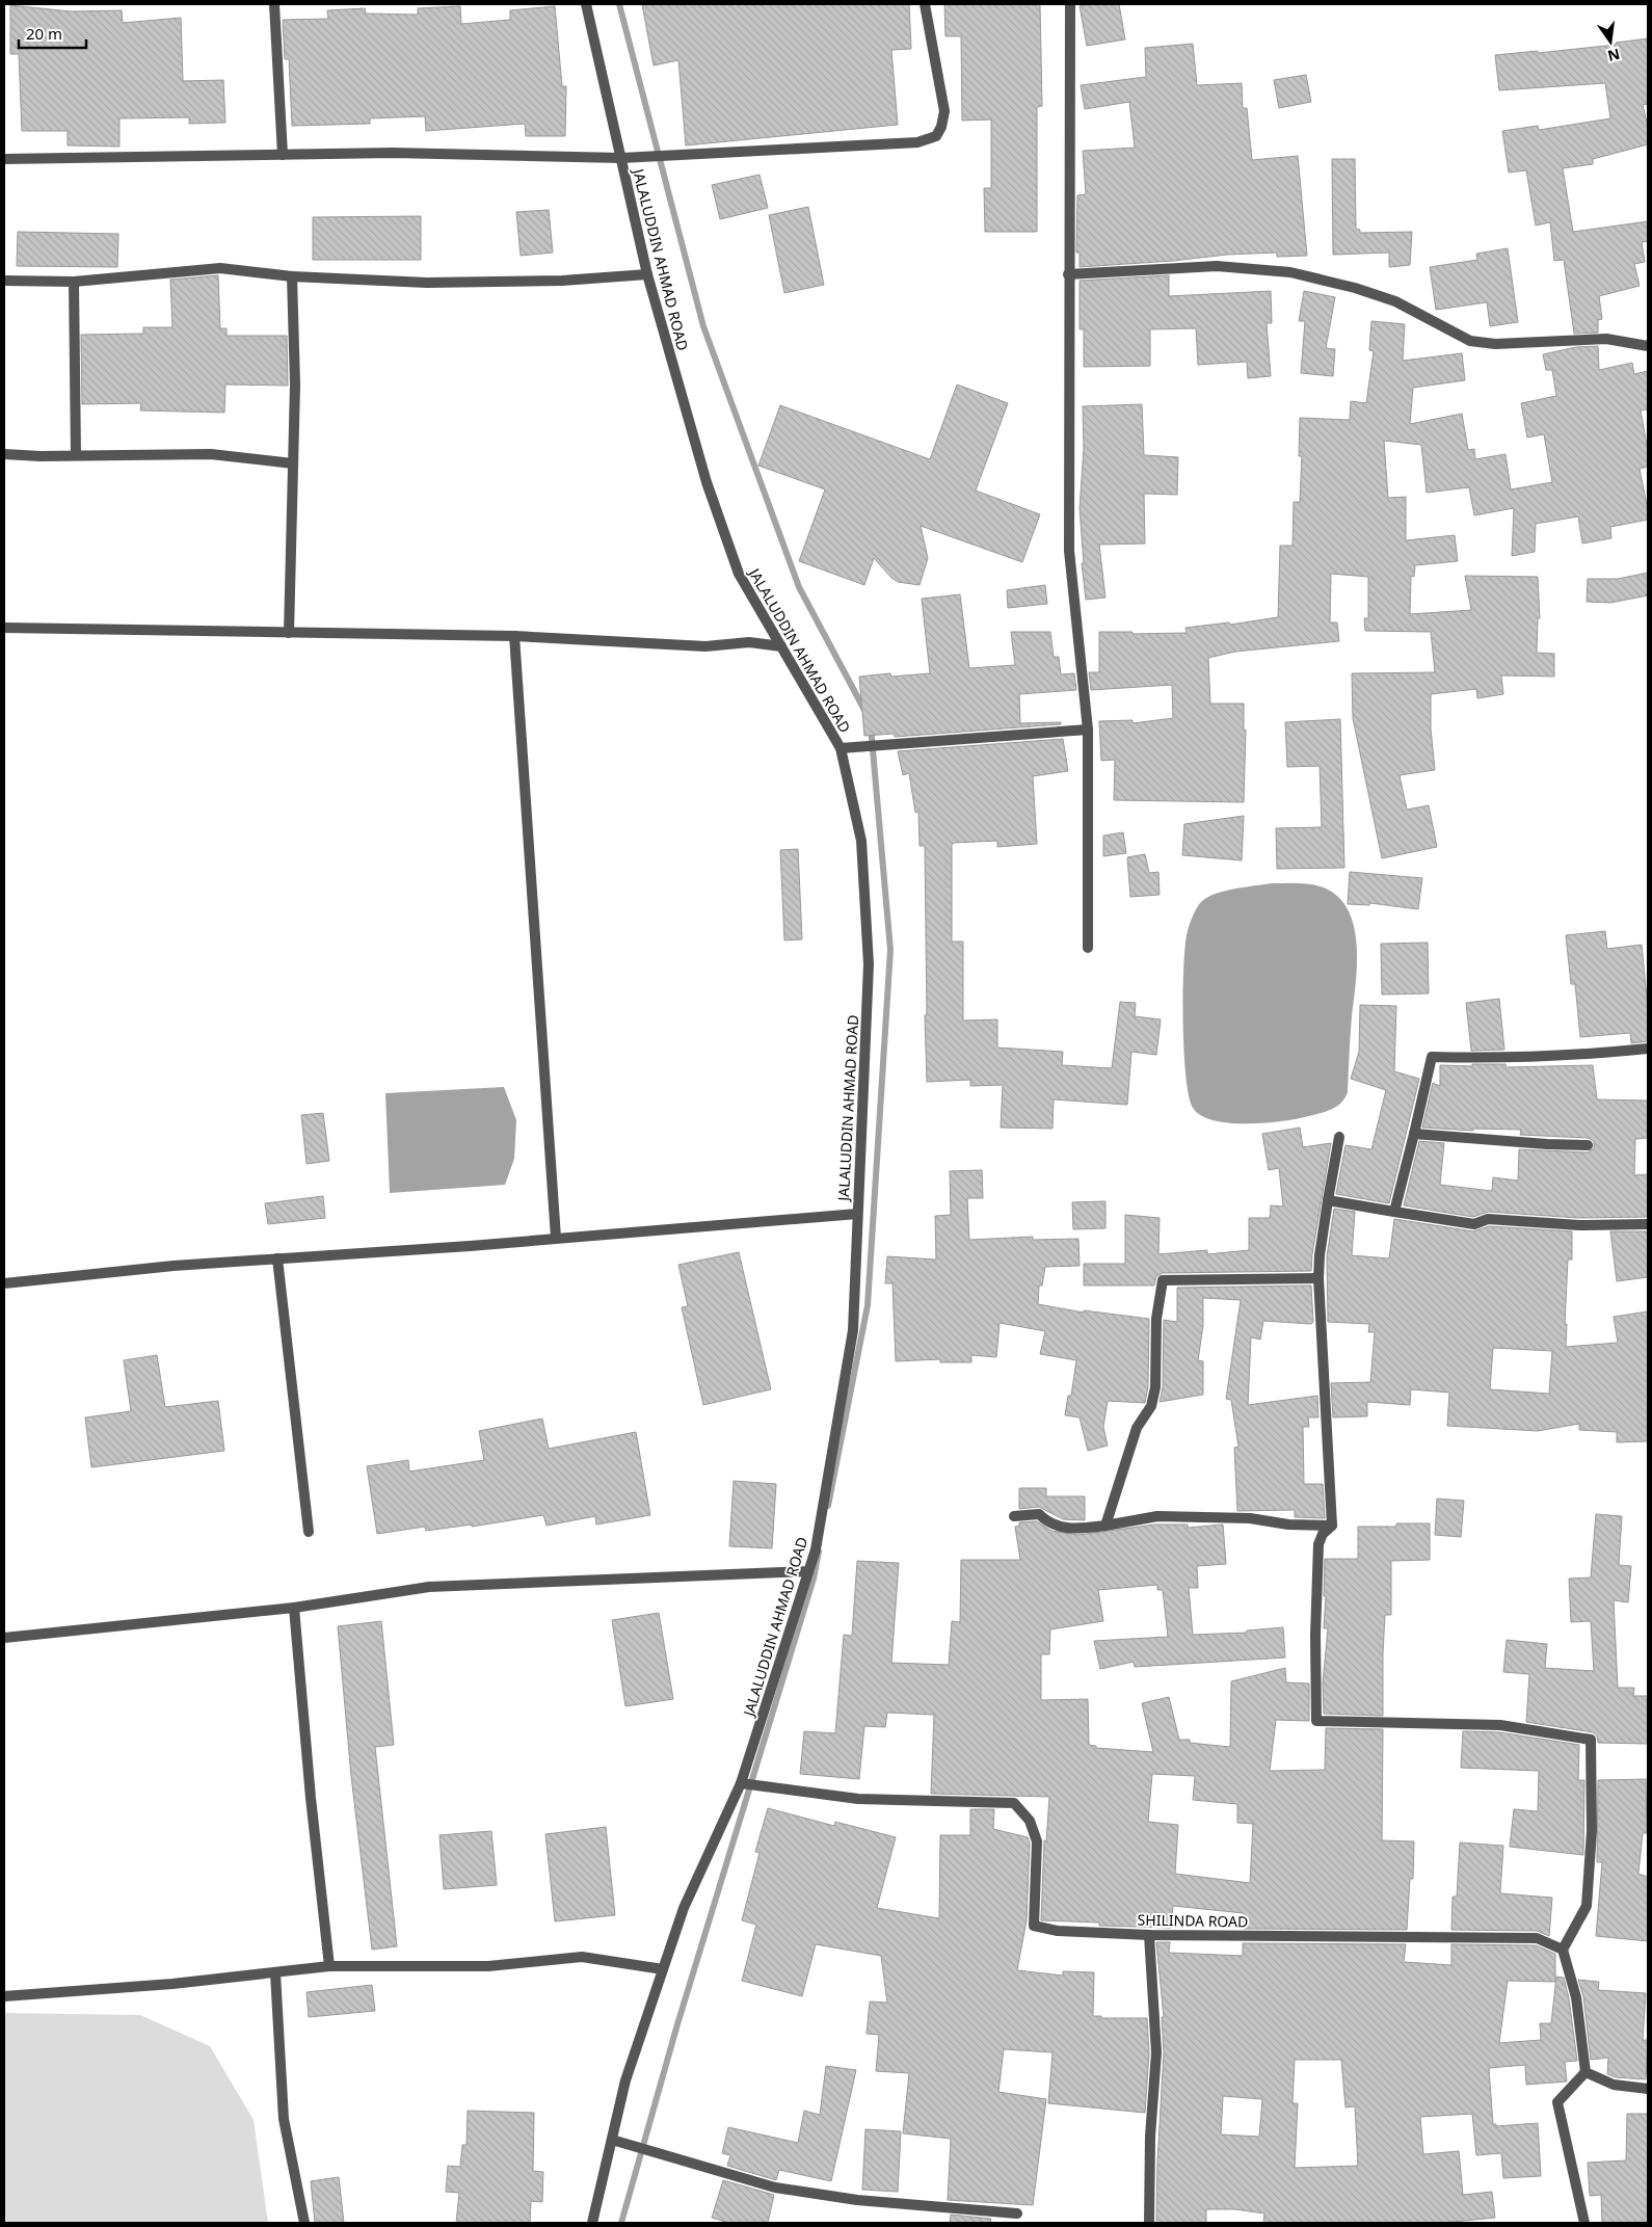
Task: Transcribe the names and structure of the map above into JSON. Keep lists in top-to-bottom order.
{
  "streets": {
    "street": ["JALALUDDIN AHMAD ROAD", "SHILINDA ROAD"]
  },
  "crossings": [
    ["JALALUDDIN AHMAD ROAD", "SHILINDA ROAD"]
  ],
  "scale_bar": "20 m",
  "north": "bottom"
}
